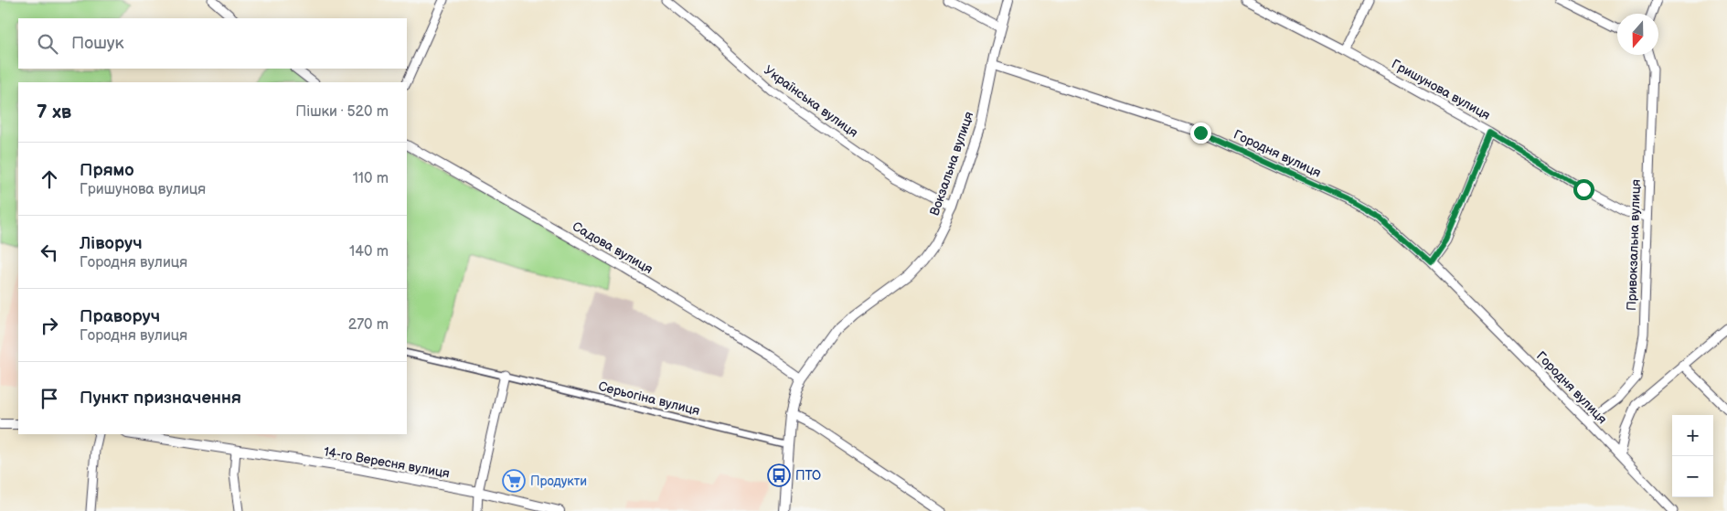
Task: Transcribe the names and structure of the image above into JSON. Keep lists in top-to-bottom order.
{
  "streets": {
    "street": [
      "Гришунова вулиця",
      "Українська вулиця",
      "Городня вулиця",
      "Вокзальна вулиця",
      "Привокзальна вулиця",
      "Садова вулиця",
      "Серьогіна вулиця",
      "14-го Вересня вулиця"
    ]
  },
  "crossings": [
    ["Гришунова вулиця", "Привокзальна вулиця"],
    ["Українська вулиця", "Вокзальна вулиця"],
    ["Городня вулиця", "Вокзальна вулиця"],
    ["Городня вулиця", "Привокзальна вулиця"],
    ["Вокзальна вулиця", "Садова вулиця"],
    ["Вокзальна вулиця", "Серьогіна вулиця"]
  ],
  "places": {
    "bus stop": ["ПТО"],
    "supermarket": ["Продукти"]
  },
  "north": "bottom",
  "page": {
    "search": "Пошук",
    "heading": ["7 хв", "Пішки · 520 m"],
    "list": [
      ["Прямо", "Гришунова вулиця", "110 m"],
      ["Ліворуч", "Городня вулиця", "140 m"],
      ["Праворуч", "Городня вулиця", "270 m"],
      "Пункт призначення"
    ],
    "map_buttons": ["+", "−"]
  }
}
